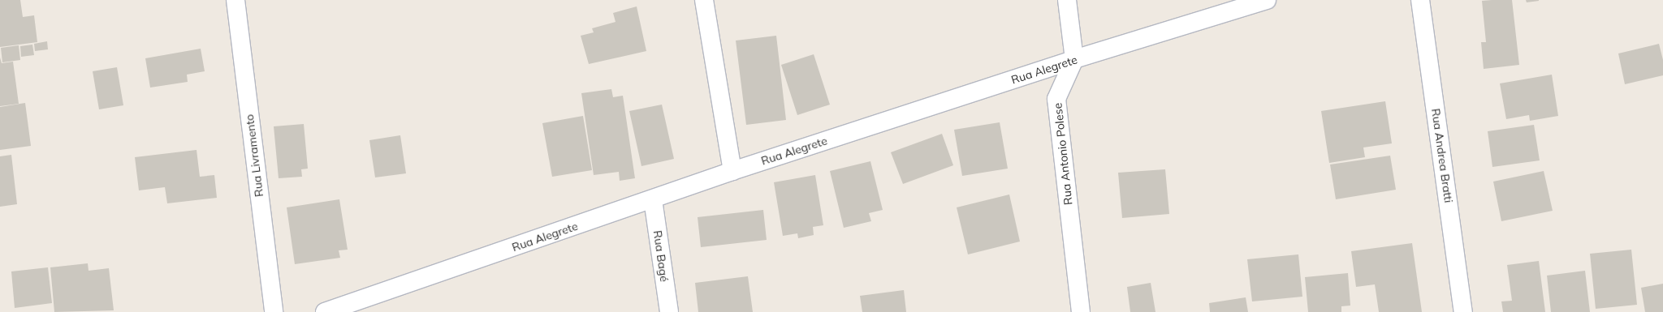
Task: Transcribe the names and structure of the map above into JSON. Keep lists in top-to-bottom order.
{
  "streets": {
    "street": [
      "Rua Alegrete",
      "Rua Antonio Polese",
      "Rua Livramento",
      "Rua Andrea Bratti",
      "Rua Bagé"
    ]
  },
  "crossings": [
    ["Rua Alegrete", "Rua Antonio Polese"],
    ["Rua Alegrete", "Rua Bagé"]
  ]
}
